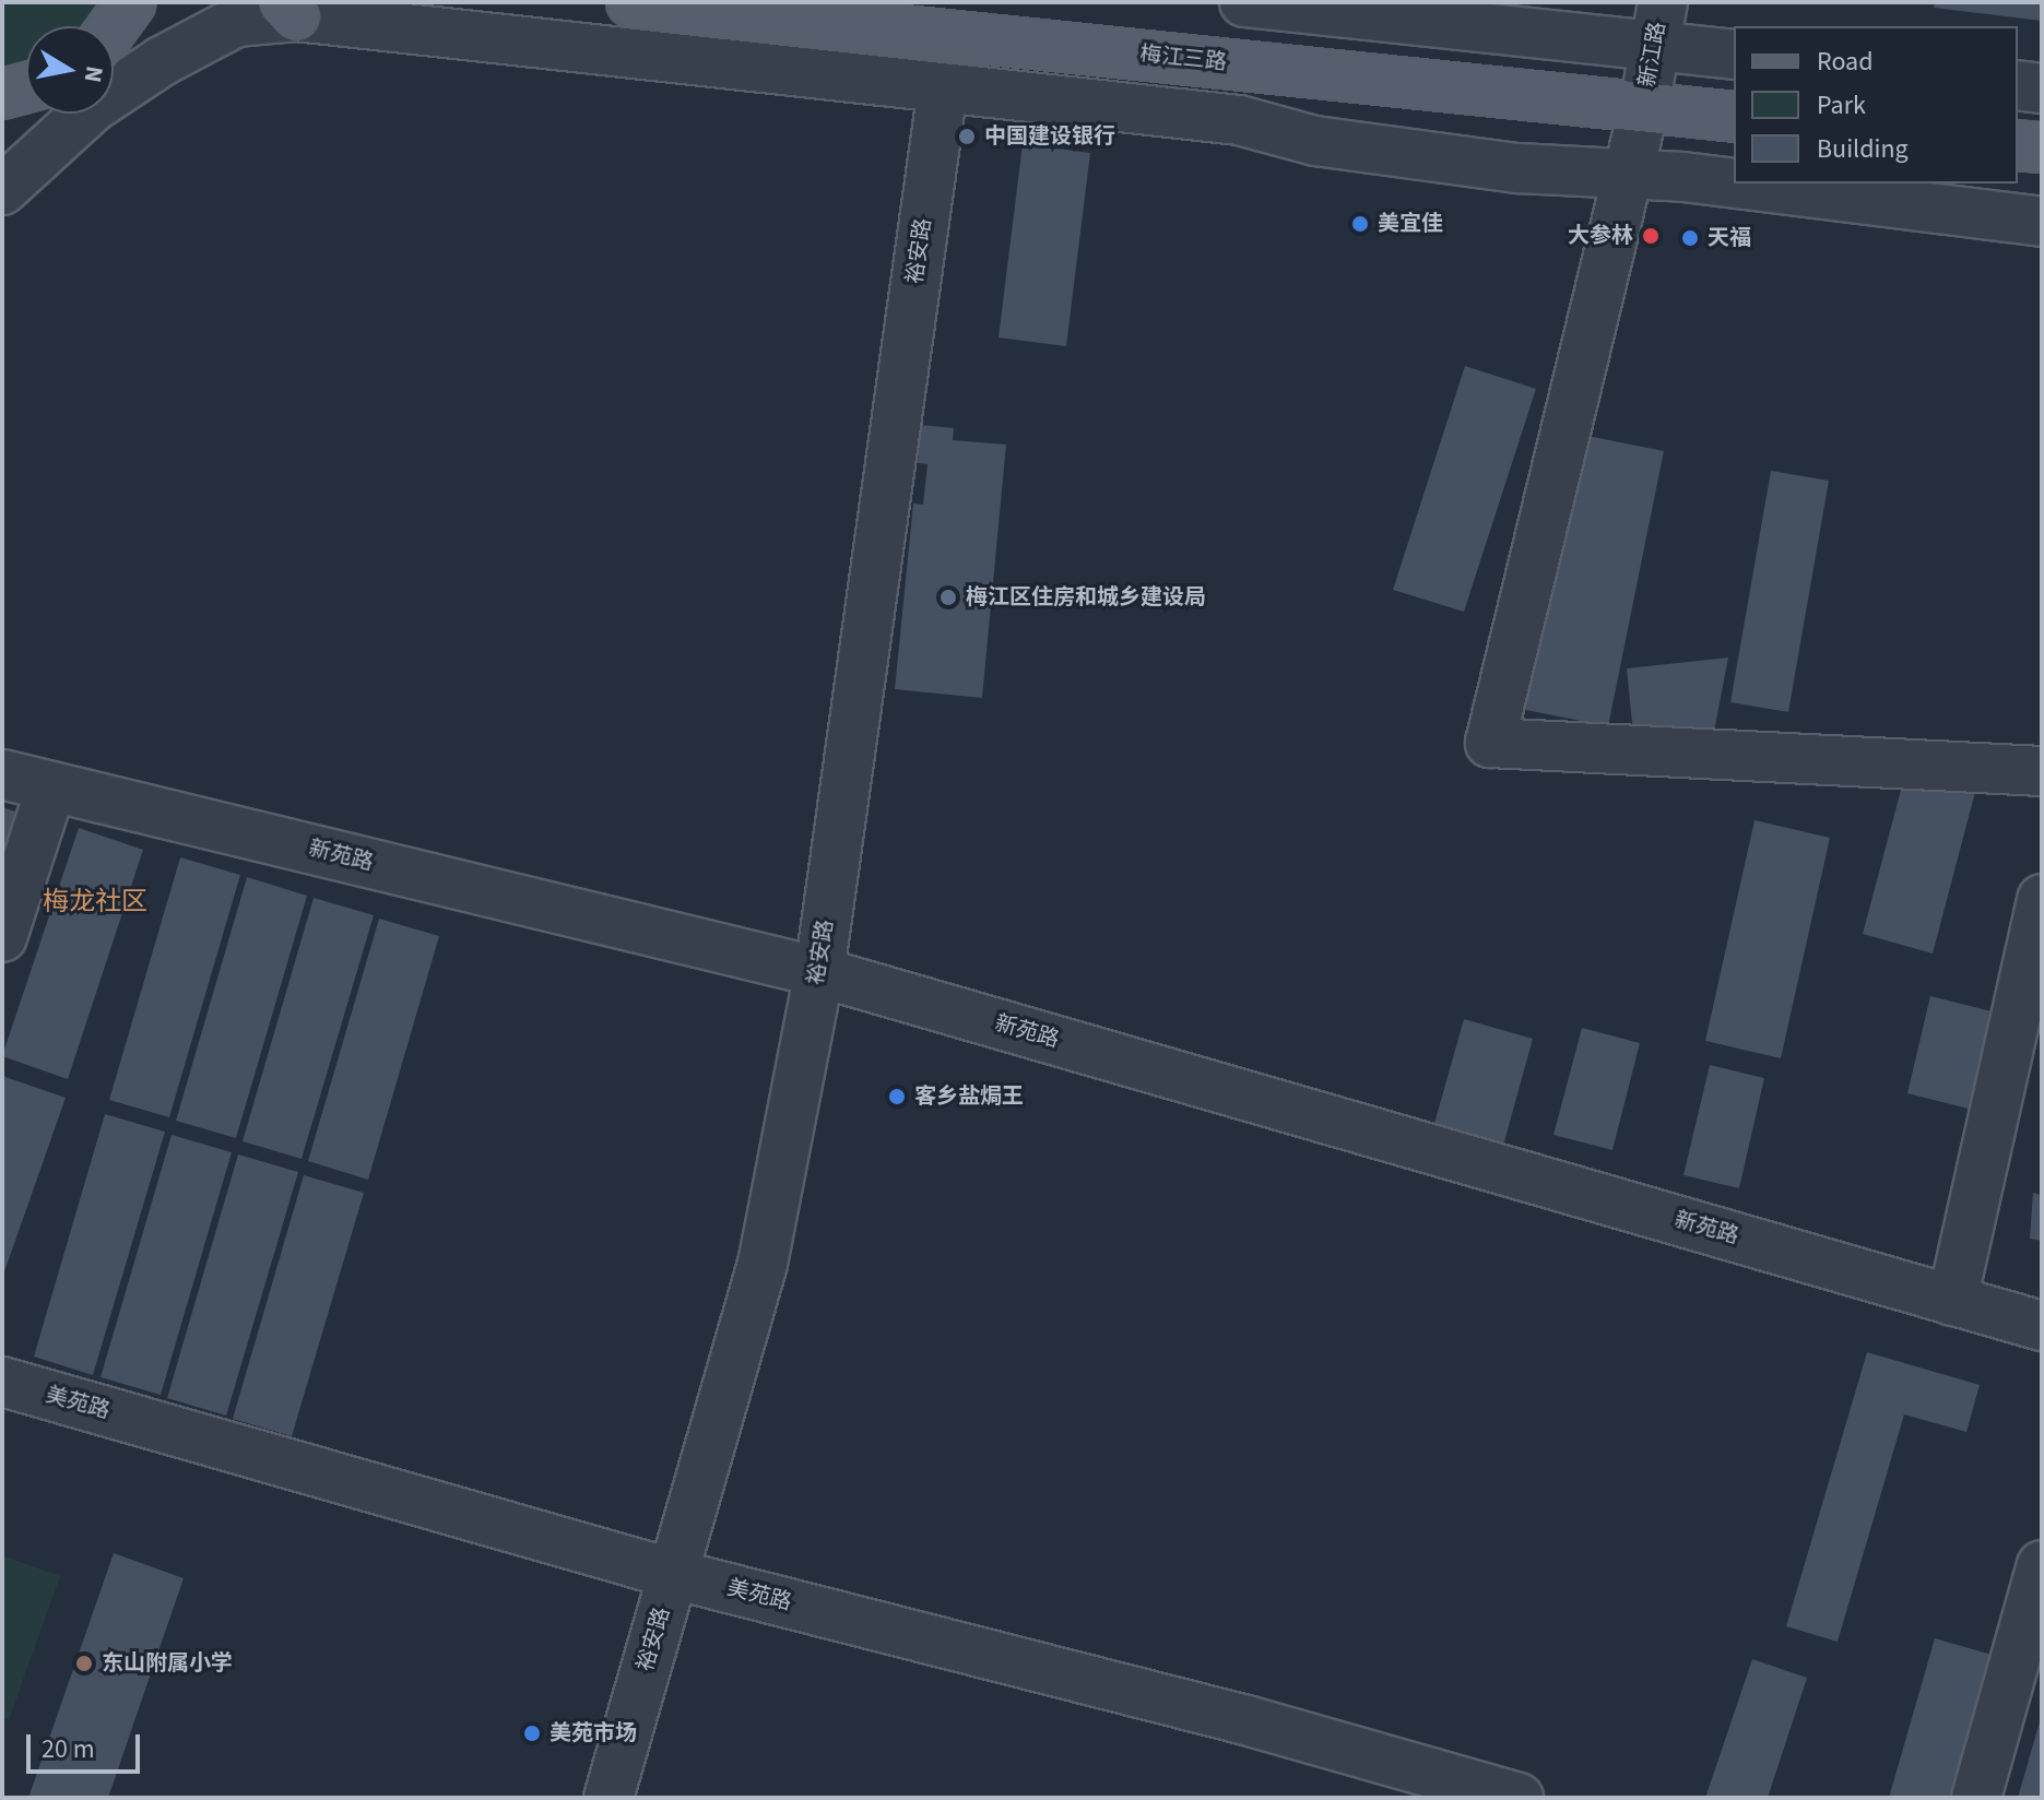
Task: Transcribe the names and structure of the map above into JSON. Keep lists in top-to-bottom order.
{
  "streets": {
    "main road": ["梅江三路"],
    "street": [
      "新江路",
      "裕安路",
      "新苑路",
      "美苑路"
    ]
  },
  "crossings": [
    ["新江路", "梅江三路"],
    ["裕安路", "新苑路"],
    ["裕安路", "美苑路"]
  ],
  "districts": ["梅龙社区"],
  "places": [
    "中国建设银行",
    "美宜佳",
    "大参林",
    "天福",
    "梅江区住房和城乡建设局",
    "客乡盐焗王",
    "东山附属小学",
    "美苑市场"
  ],
  "legend": ["Road", "Park", "Building"],
  "scale_bar": "20 m",
  "north": "right"
}
